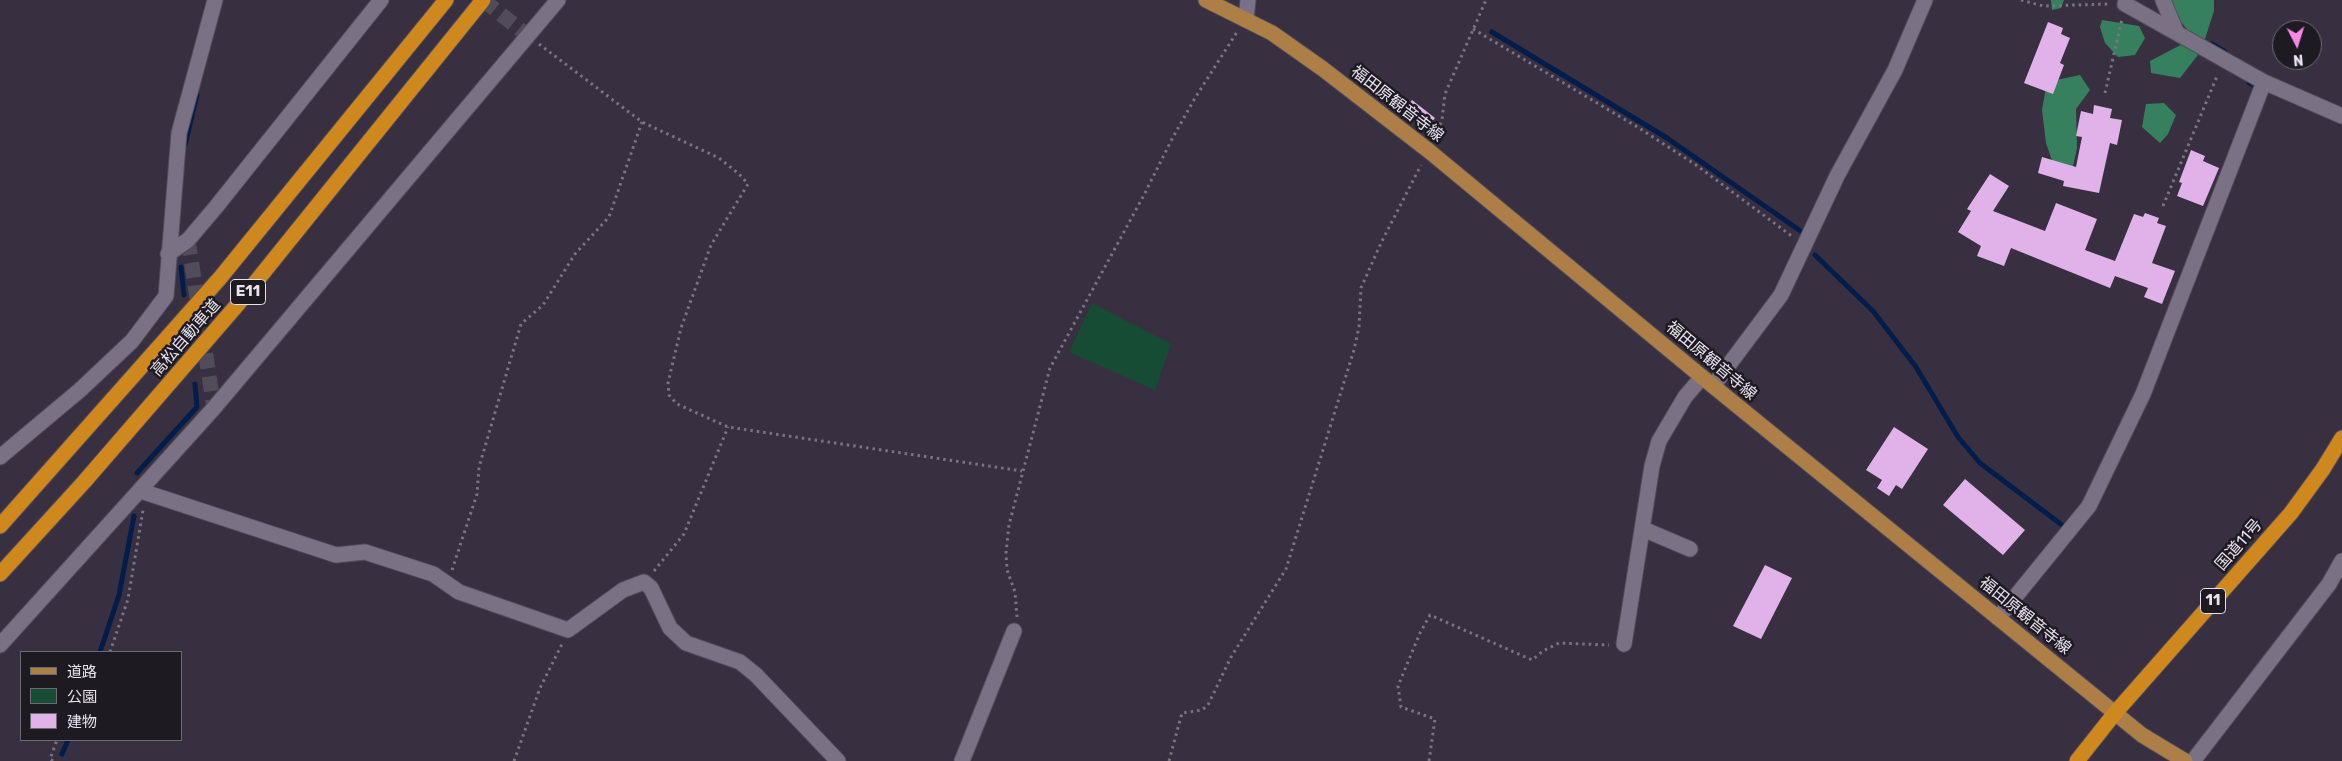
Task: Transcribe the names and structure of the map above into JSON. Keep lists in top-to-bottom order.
{
  "streets": {
    "highway": [
      "E11",
      "高松自動車道",
      "国道11号",
      "11"
    ],
    "main road": ["福田原観音寺線"]
  },
  "crossings": [
    ["福田原観音寺線", "国道11号"]
  ],
  "legend": ["道路", "公園", "建物"],
  "north": "bottom"
}
